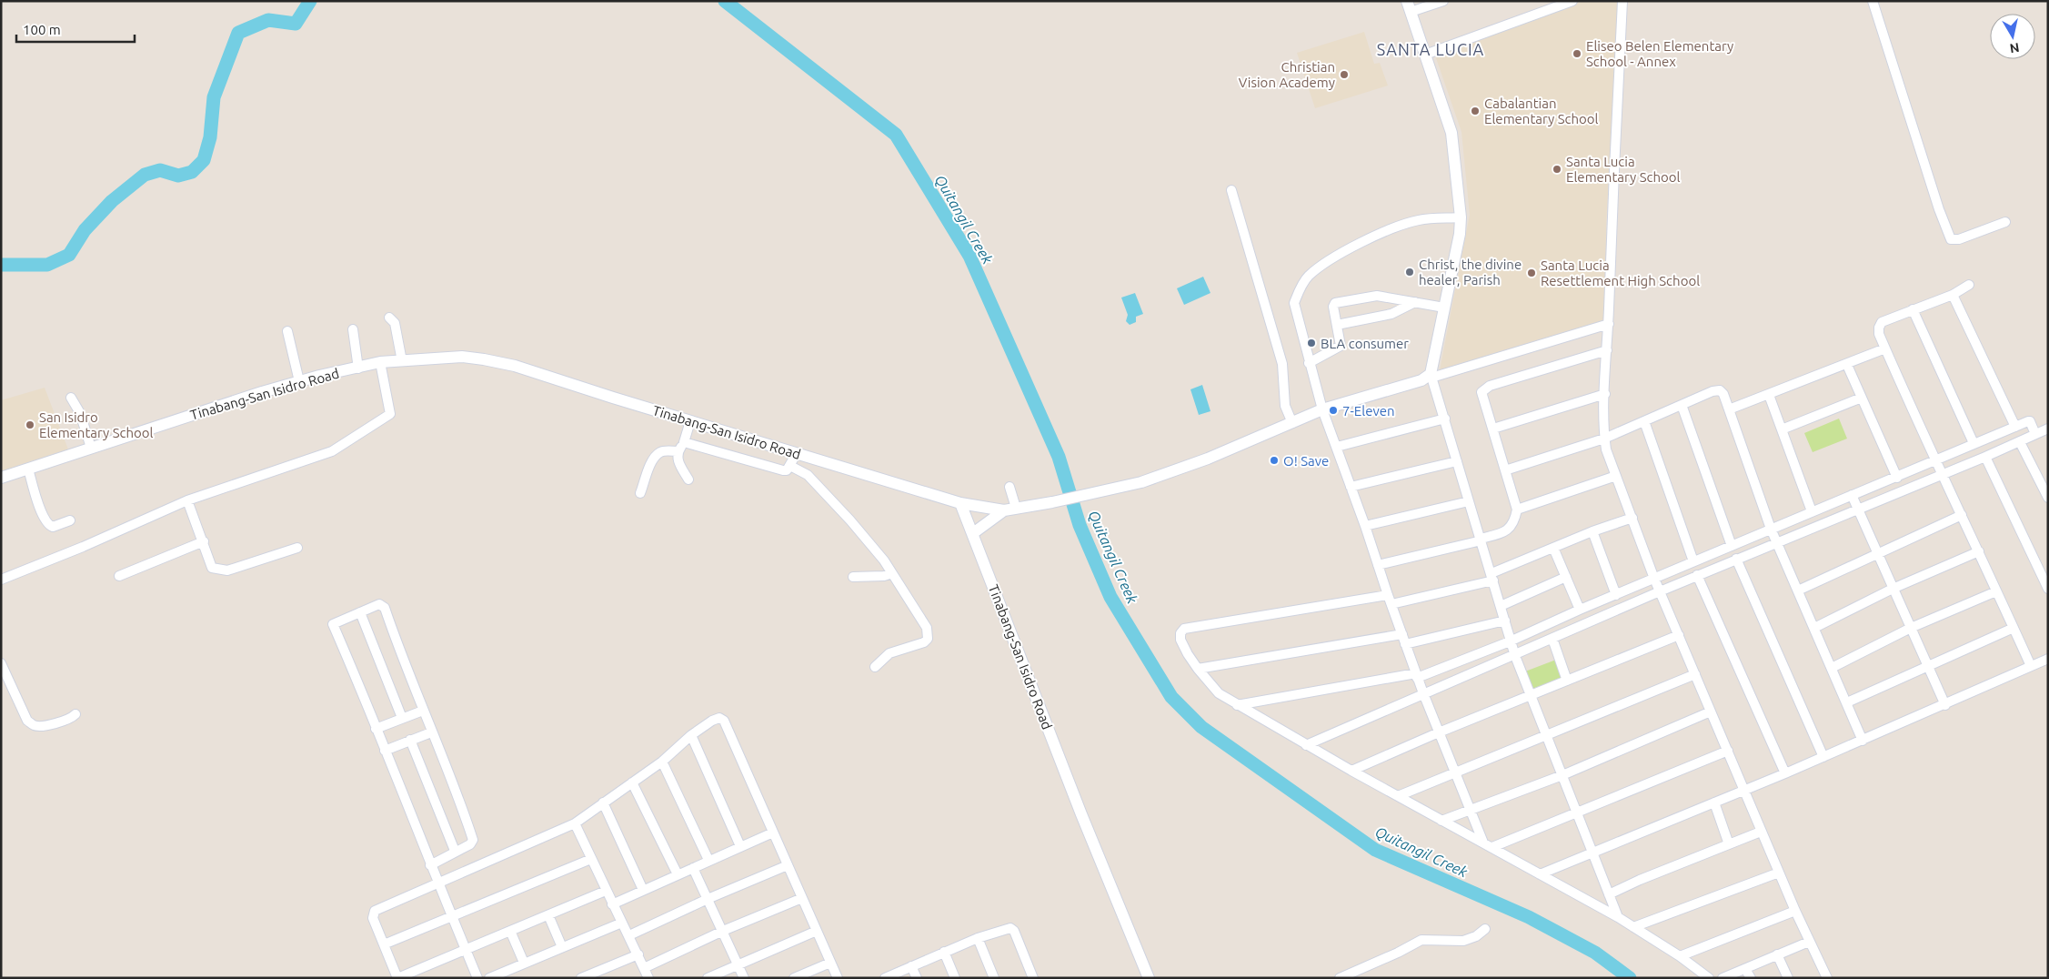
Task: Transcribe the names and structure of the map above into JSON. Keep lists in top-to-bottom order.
{
  "streets": {
    "street": ["Tinabang-San Isidro Road"]
  },
  "districts": ["SANTA LUCIA"],
  "water": ["Quitangil Creek"],
  "places": [
    "Eliseo Belen Elementary School - Annex",
    "Christian Vision Academy",
    "Cabalantian Elementary School",
    "Santa Lucia Elementary School",
    "Christ, the divine healer, Parish",
    "Santa Lucia Resettlement High School",
    "BLA consumer",
    "7-Eleven",
    "San Isidro Elementary School",
    "O! Save"
  ],
  "scale_bar": "100 m",
  "north": "bottom"
}
